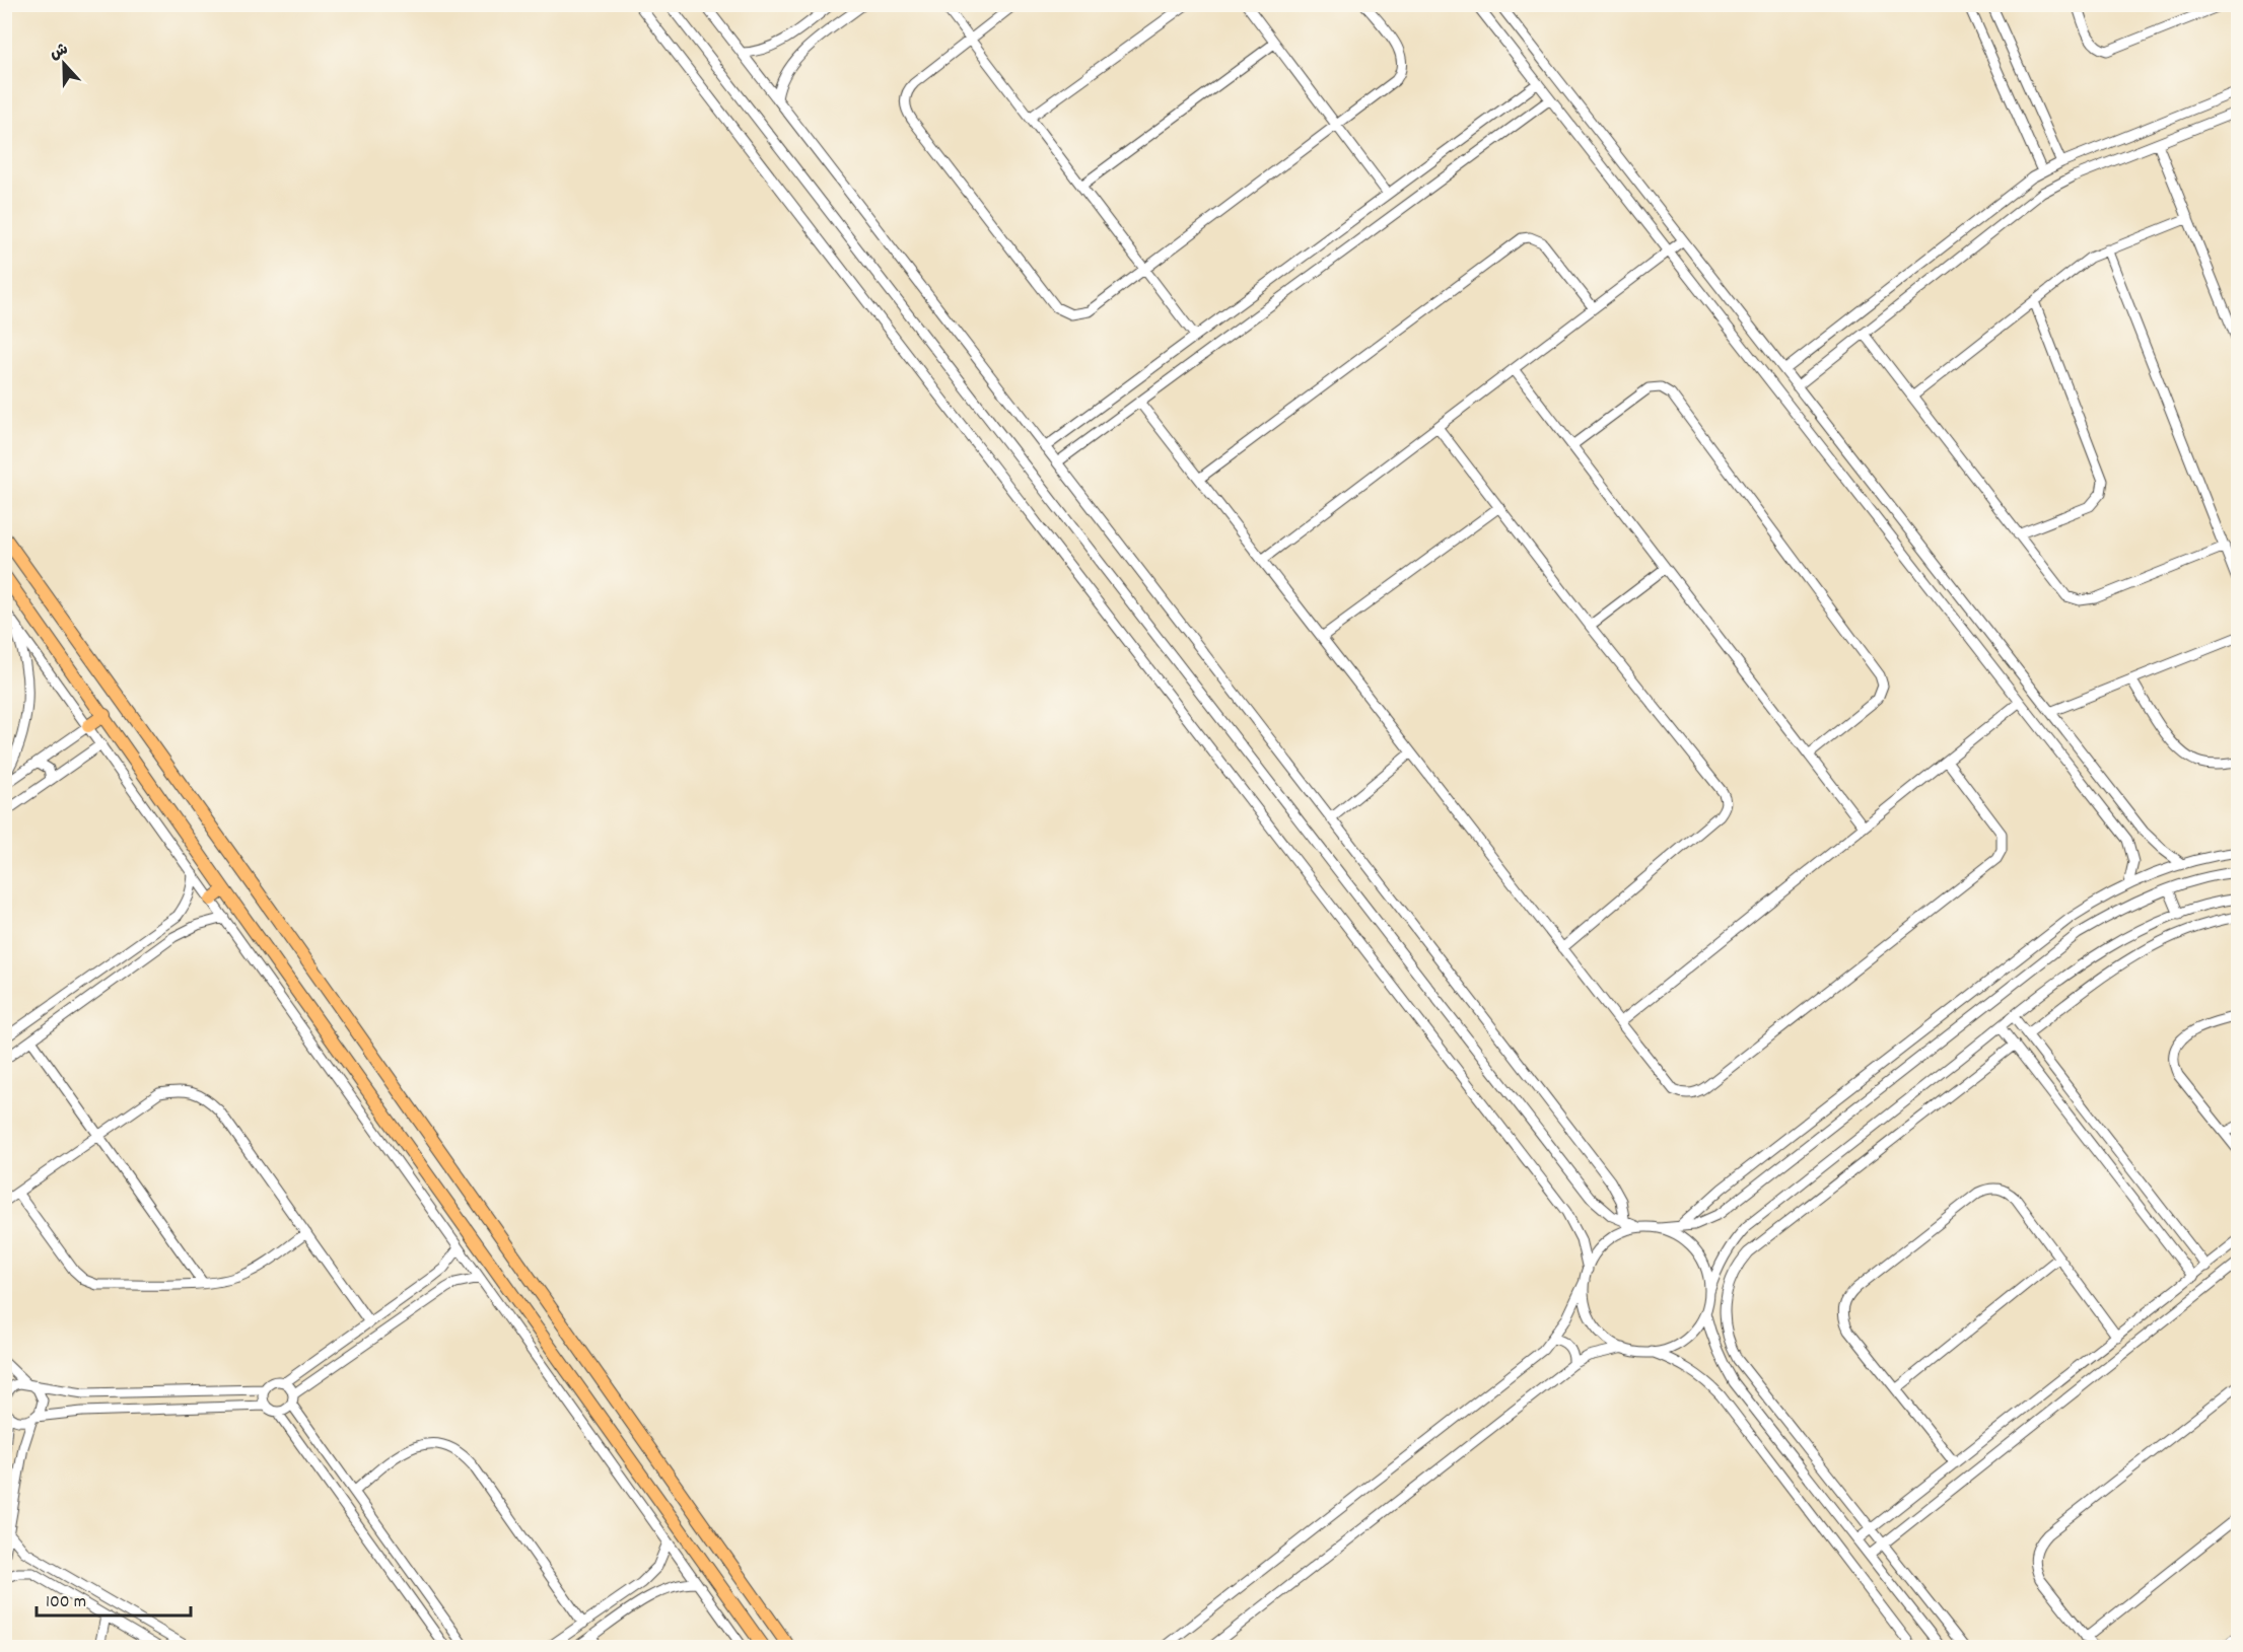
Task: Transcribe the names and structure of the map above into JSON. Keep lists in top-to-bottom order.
{
  "scale_bar": "100 m",
  "north": "top"
}
